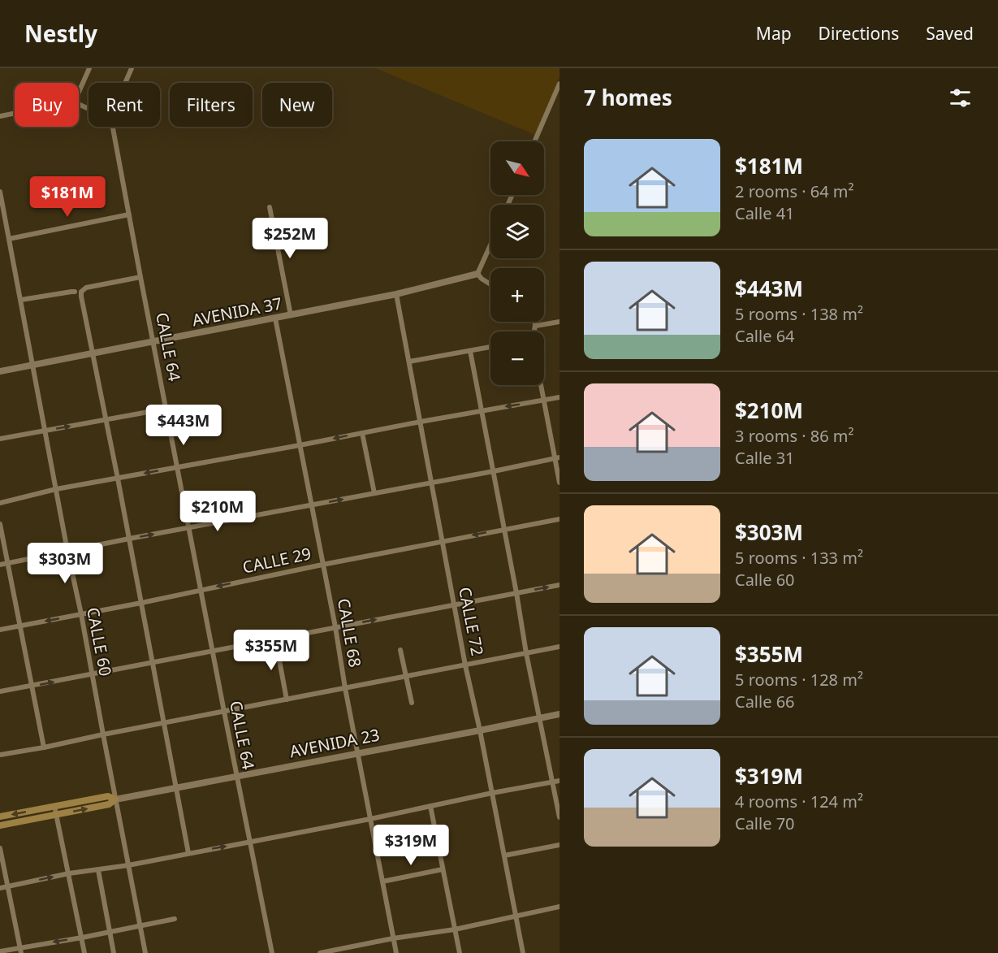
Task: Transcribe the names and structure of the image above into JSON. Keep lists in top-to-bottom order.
{
  "streets": {
    "main road": ["AVENIDA 23"],
    "street": [
      "AVENIDA 37",
      "CALLE 64",
      "CALLE 29",
      "CALLE 72",
      "CALLE 68",
      "CALLE 60"
    ]
  },
  "crossings": [
    ["AVENIDA 37", "CALLE 64"],
    ["AVENIDA 37", "CALLE 72"],
    ["AVENIDA 37", "CALLE 68"],
    ["AVENIDA 37", "CALLE 60"],
    ["CALLE 64", "CALLE 29"],
    ["CALLE 64", "AVENIDA 23"],
    ["CALLE 29", "CALLE 72"],
    ["CALLE 29", "CALLE 68"],
    ["CALLE 29", "CALLE 60"],
    ["CALLE 72", "AVENIDA 23"],
    ["CALLE 68", "AVENIDA 23"],
    ["CALLE 60", "AVENIDA 23"]
  ],
  "one_way": ["CALLE 29"],
  "north": "bottom right",
  "page": {
    "header": "Nestly",
    "nav": ["Map", "Directions", "Saved"],
    "heading": "7 homes",
    "chip": [
      "Buy",
      "Rent",
      "Filters",
      "New"
    ],
    "list": [
      {
        "name": "$181M",
        "note": "2 rooms · 64 m² · Calle 41"
      },
      {
        "name": "$443M",
        "note": "5 rooms · 138 m² · Calle 64"
      },
      {
        "name": "$210M",
        "note": "3 rooms · 86 m² · Calle 31"
      },
      {
        "name": "$303M",
        "note": "5 rooms · 133 m² · Calle 60"
      },
      {
        "name": "$355M",
        "note": "5 rooms · 128 m² · Calle 66"
      },
      {
        "name": "$319M",
        "note": "4 rooms · 124 m² · Calle 70"
      }
    ],
    "map_buttons": ["+", "−"],
    "price": [
      "$181M",
      "$252M",
      "$443M",
      "$210M",
      "$303M",
      "$355M",
      "$319M"
    ]
  }
}
